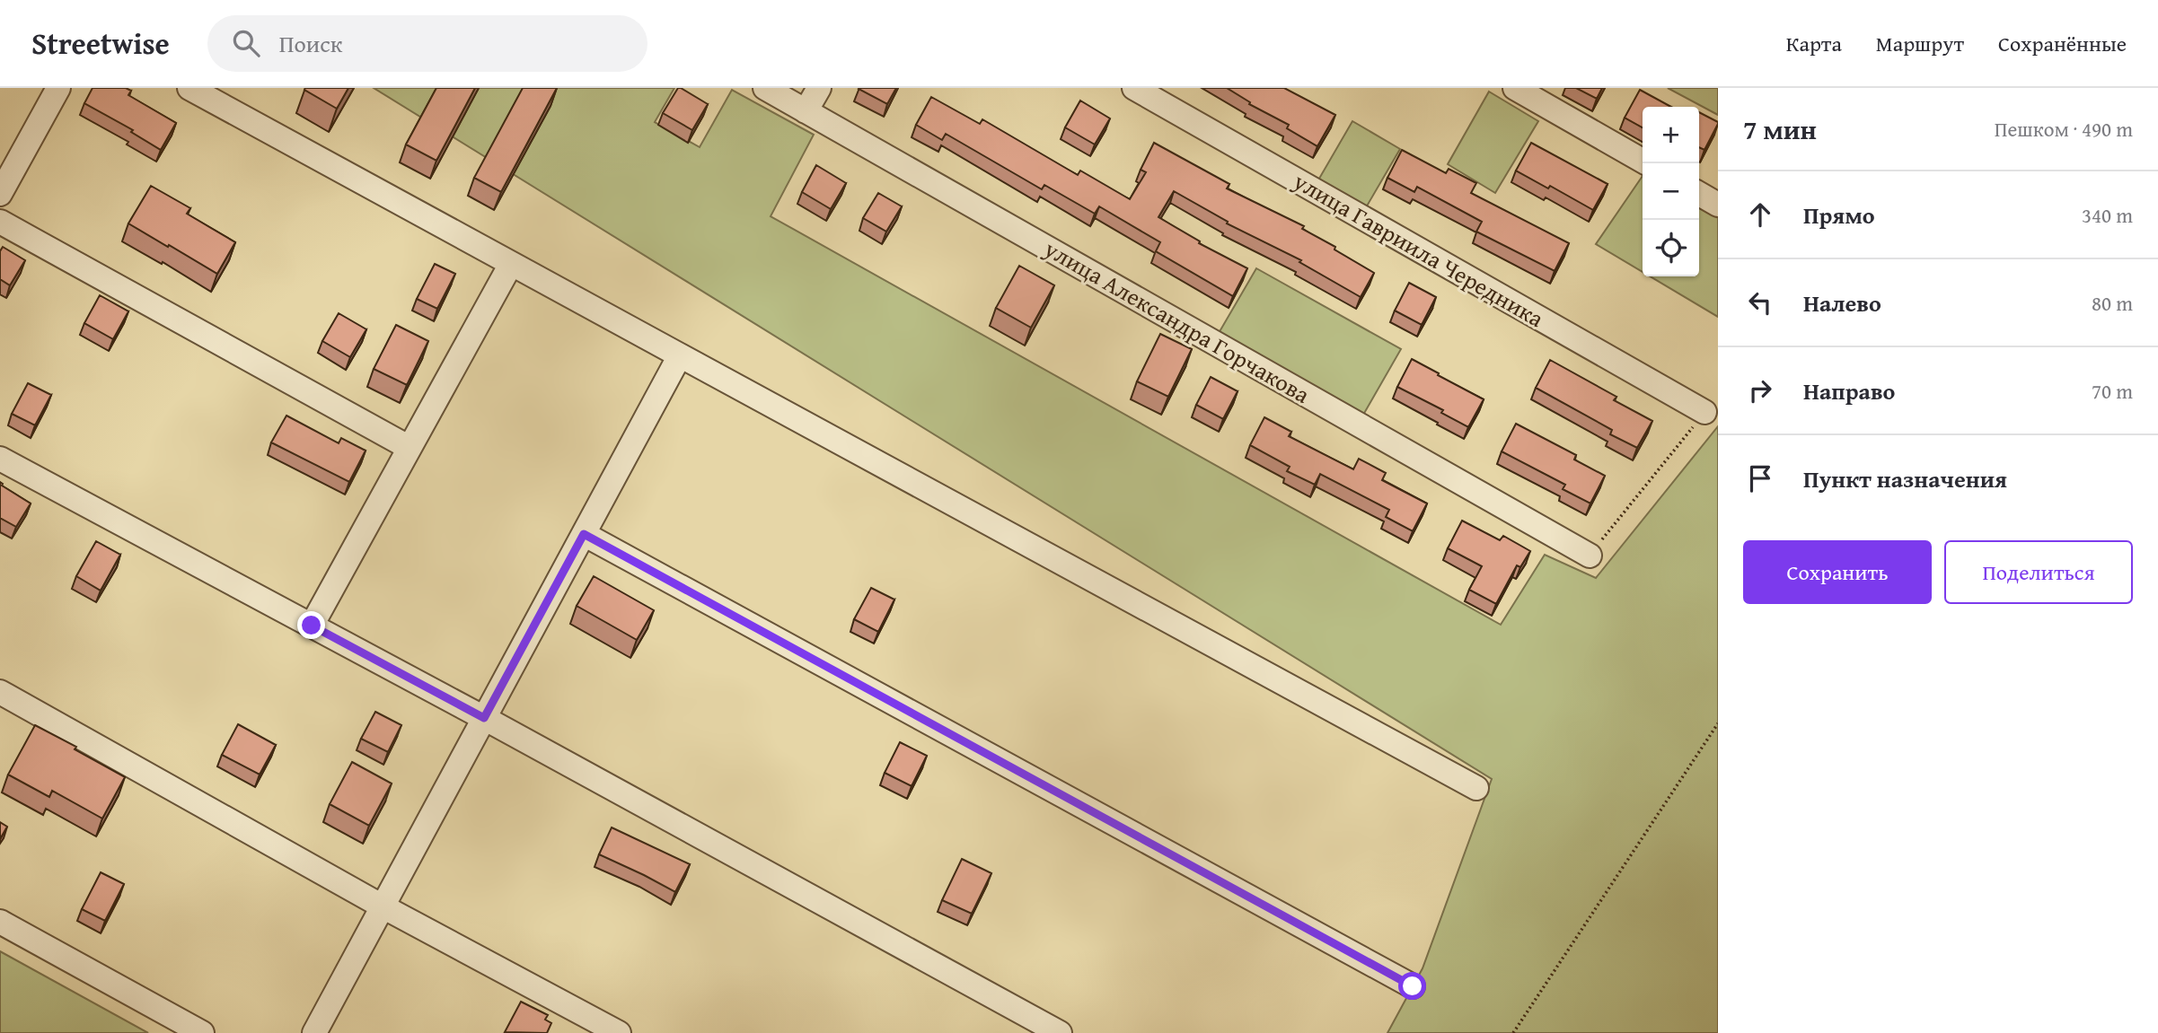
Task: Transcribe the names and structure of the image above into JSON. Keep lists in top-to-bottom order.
{
  "streets": {
    "street": ["улица Гавриила Чередника", "улица Александра Горчакова"]
  },
  "page": {
    "header": "Streetwise",
    "search": "Поиск",
    "nav": ["Карта", "Маршрут", "Сохранённые"],
    "heading": ["7 мин", "Пешком · 490 m"],
    "map_buttons": ["+", "−"],
    "list": [
      ["Прямо", "340 m"],
      ["Налево", "80 m"],
      ["Направо", "70 m"],
      "Пункт назначения"
    ],
    "buttons": ["Сохранить", "Поделиться"]
  }
}
